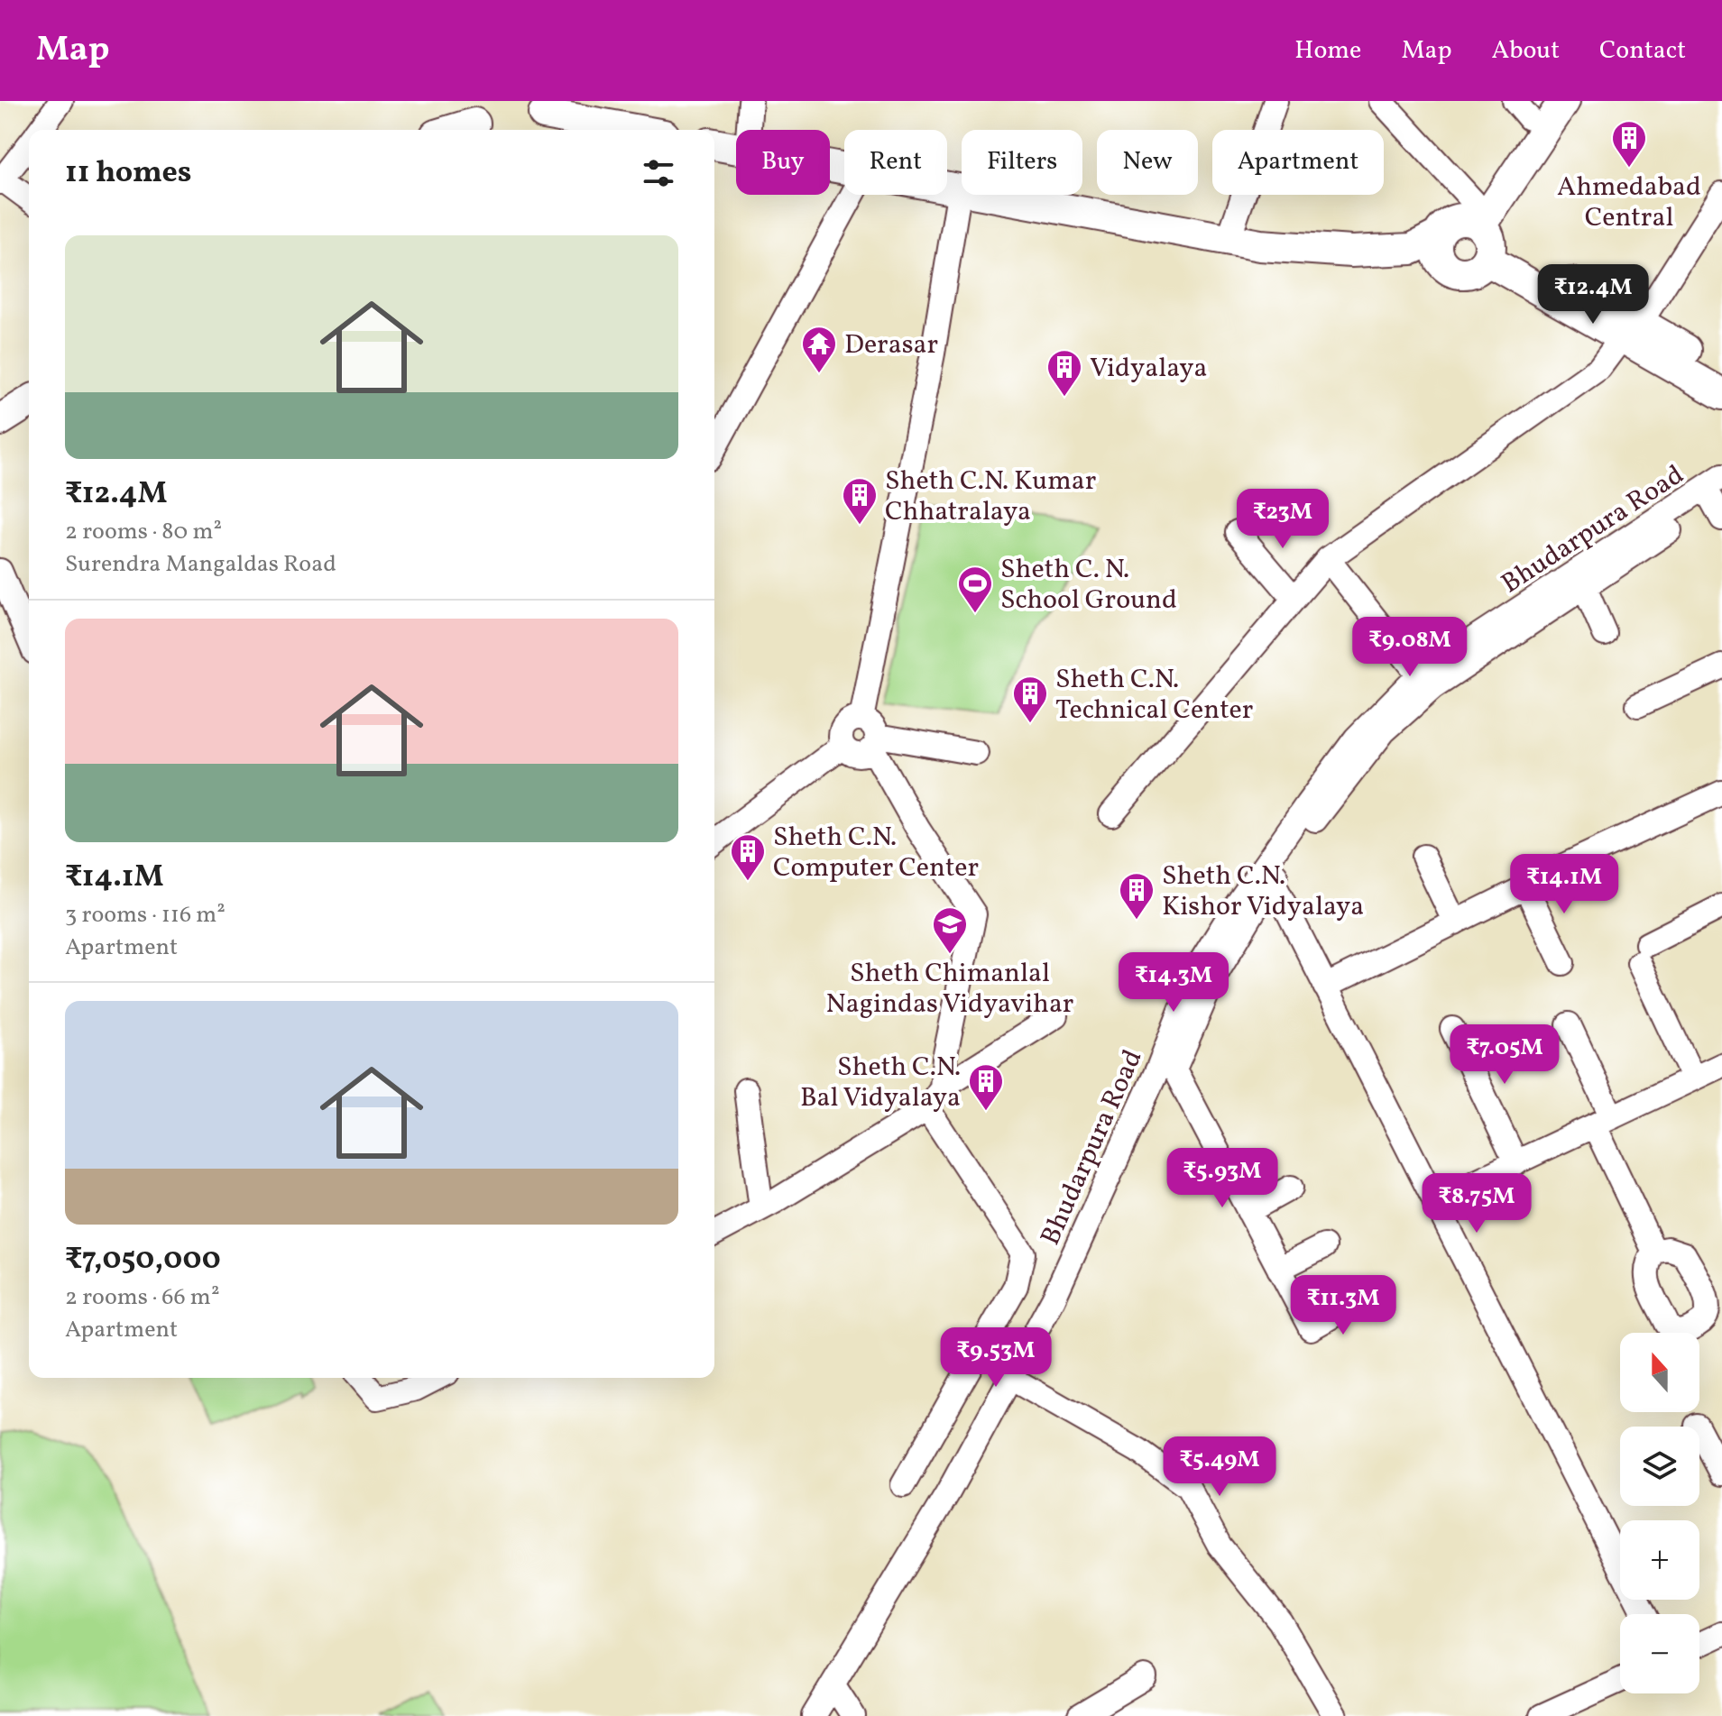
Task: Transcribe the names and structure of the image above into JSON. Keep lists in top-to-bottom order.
{
  "streets": {
    "street": ["Bhudarpura Road"]
  },
  "places": {
    "building": [
      "Ahmedabad Central",
      "Vidyalaya",
      "Sheth C.N. Kumar Chhatralaya",
      "Sheth C.N. Technical Center",
      "Sheth C.N. Computer Center",
      "Sheth C.N. Kishor Vidyalaya",
      "Sheth C.N. Bal Vidyalaya"
    ],
    "temple": ["Derasar"],
    "sports": ["Sheth C. N. School Ground"],
    "school or university": ["Sheth Chimanlal Nagindas Vidyavihar"]
  },
  "north": "top",
  "page": {
    "header": "Map",
    "nav": [
      "Home",
      "Map",
      "About",
      "Contact"
    ],
    "chip": [
      "Buy",
      "Rent",
      "Filters",
      "New",
      "Apartment"
    ],
    "heading": "11 homes",
    "list": [
      {
        "name": "₹12.4M",
        "note": "2 rooms · 80 m² · Surendra Mangaldas Road"
      },
      {
        "name": "₹14.1M",
        "note": "3 rooms · 116 m² · Apartment"
      },
      {
        "name": "₹7,050,000",
        "note": "2 rooms · 66 m² · Apartment"
      }
    ],
    "price": [
      "₹12.4M",
      "₹23M",
      "₹9.08M",
      "₹14.1M",
      "₹14.3M",
      "₹7.05M",
      "₹5.93M",
      "₹8.75M",
      "₹11.3M",
      "₹9.53M",
      "₹5.49M"
    ],
    "map_buttons": ["+", "−"]
  }
}
